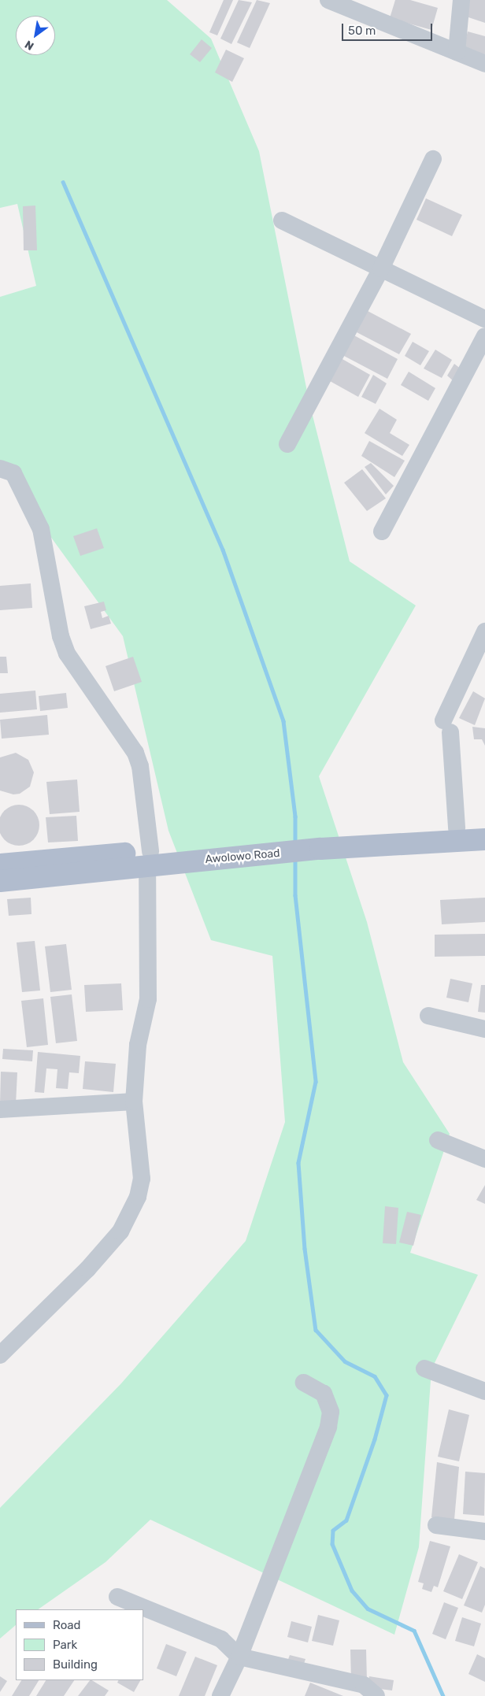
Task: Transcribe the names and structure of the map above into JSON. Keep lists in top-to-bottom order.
{
  "streets": {
    "main road": ["Awolowo Road"]
  },
  "legend": ["Road", "Park", "Building"],
  "scale_bar": "50 m",
  "north": "bottom left"
}
